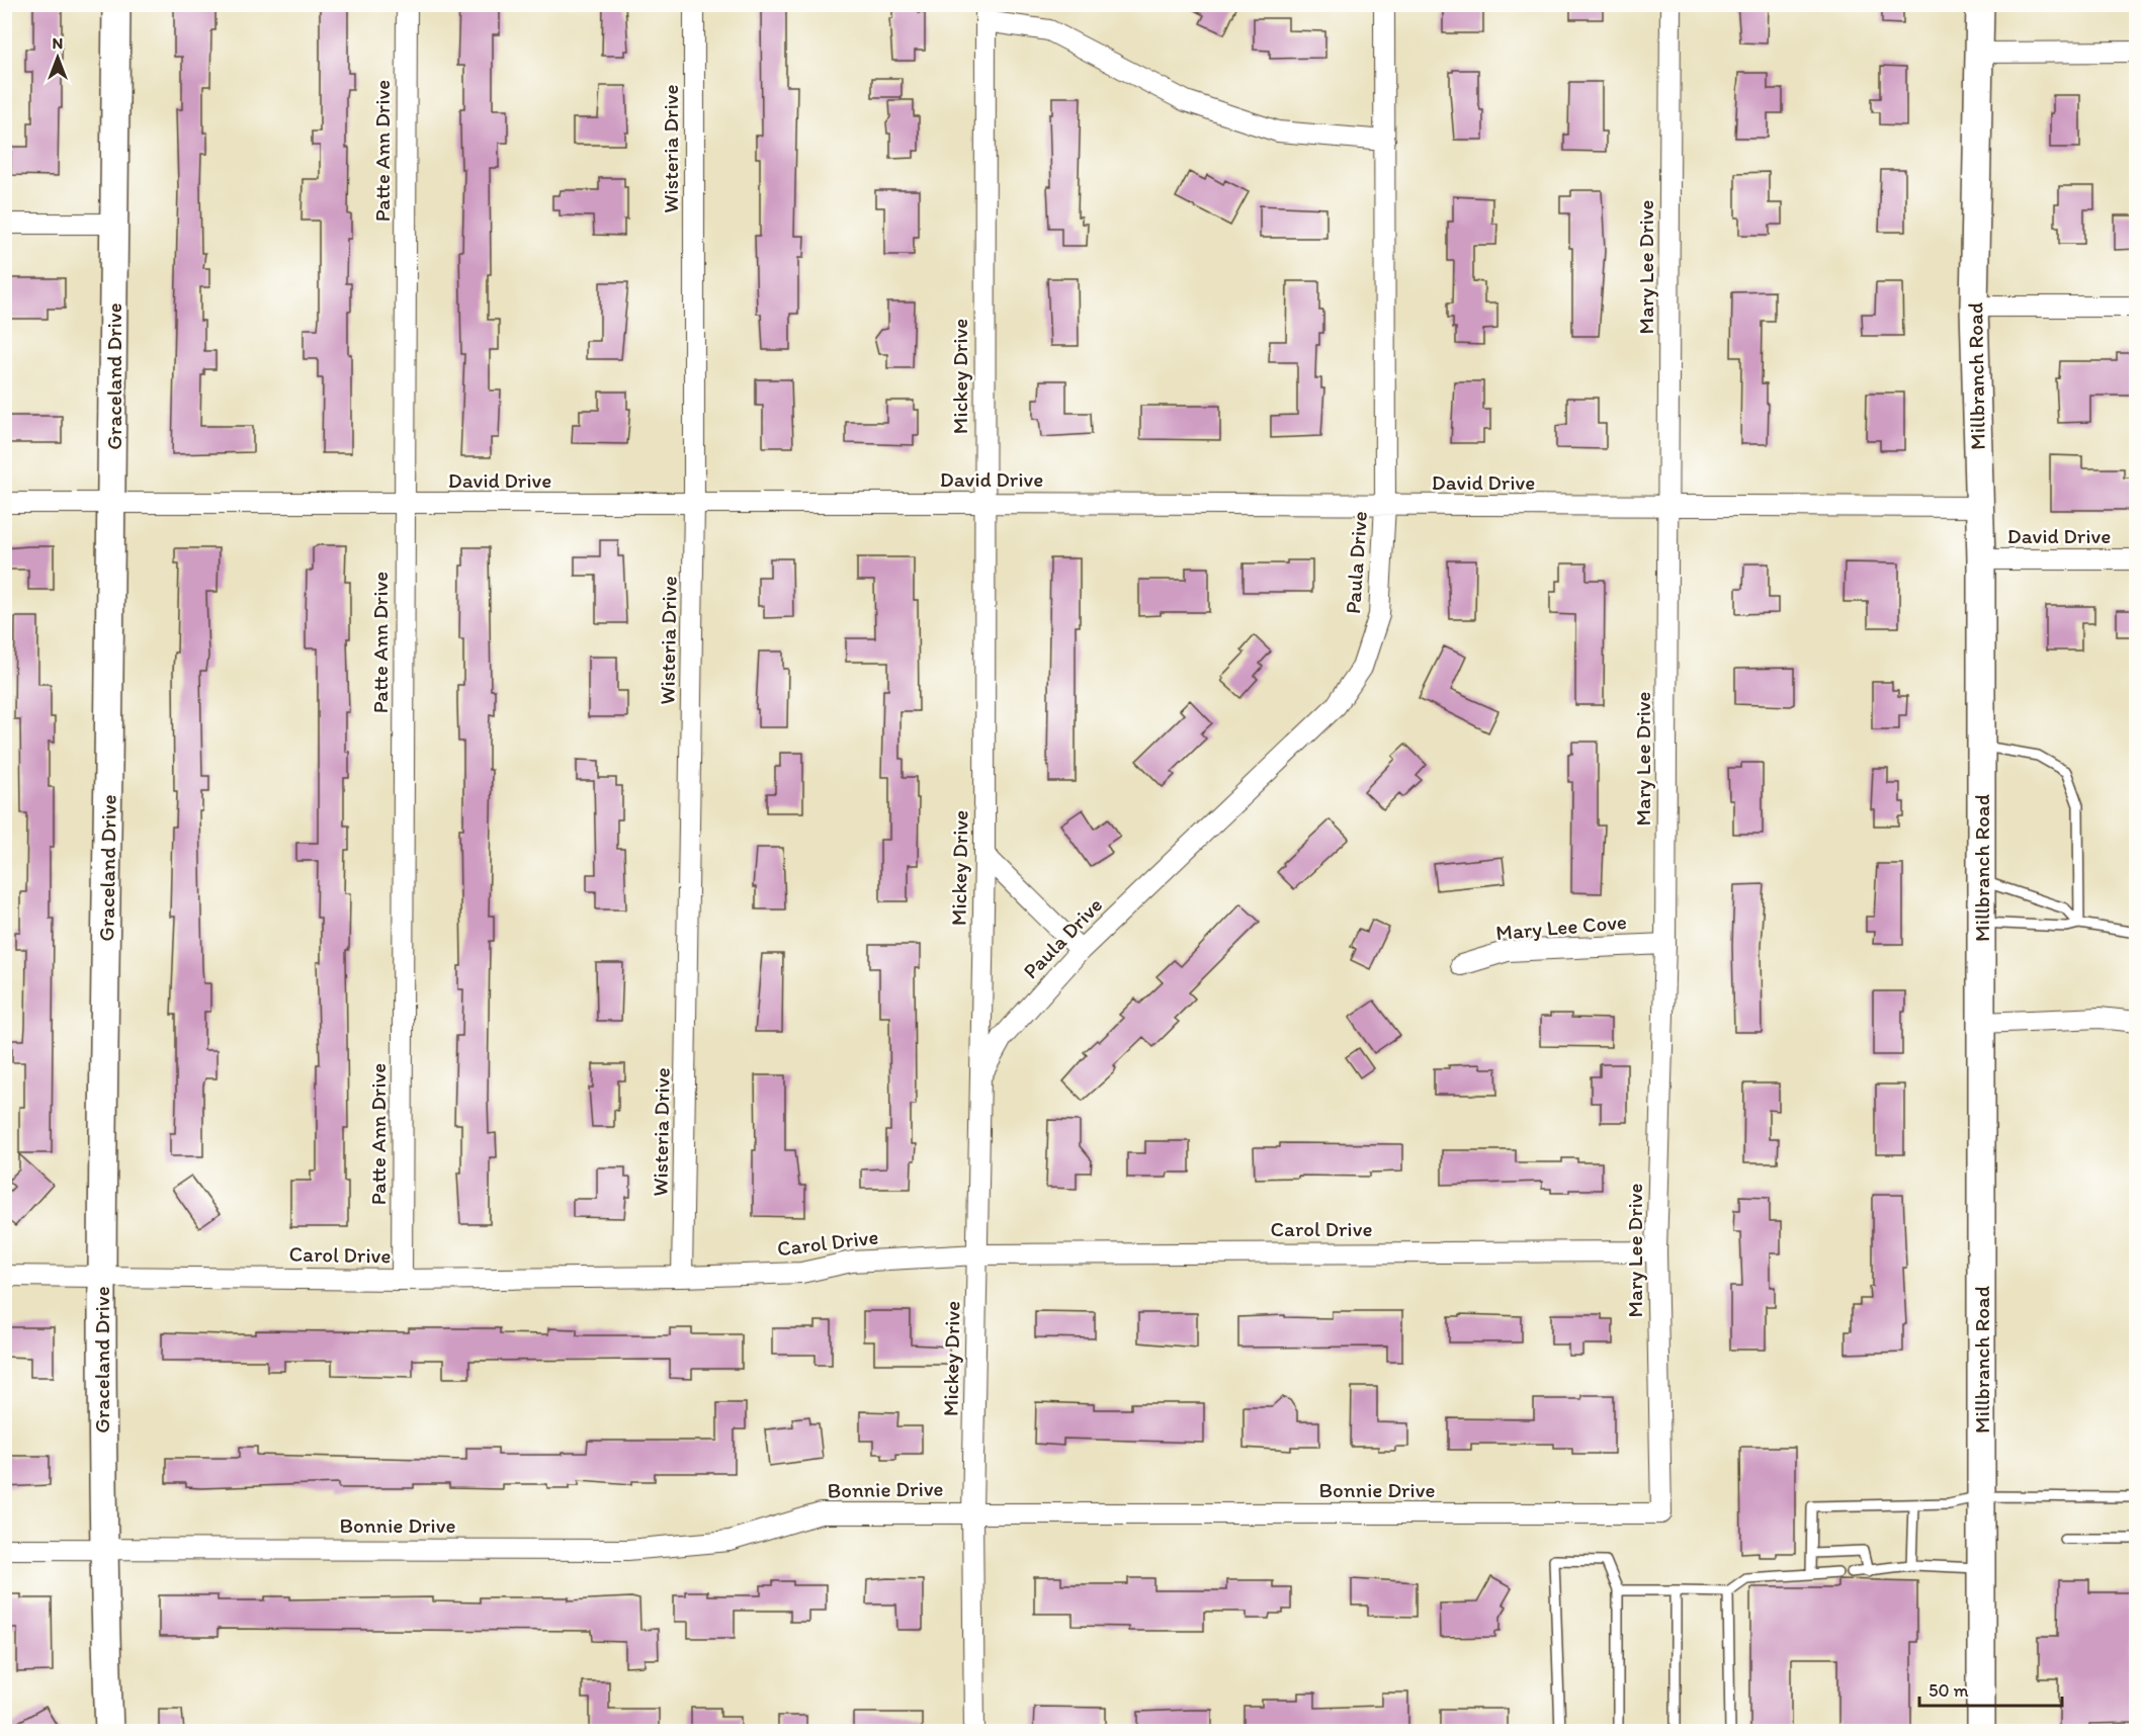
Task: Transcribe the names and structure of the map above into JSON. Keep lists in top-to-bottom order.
{
  "streets": {
    "main road": ["Graceland Drive", "Millbranch Road"],
    "street": [
      "Wisteria Drive",
      "Patte Ann Drive",
      "Mary Lee Drive",
      "Mickey Drive",
      "David Drive",
      "Paula Drive",
      "Mary Lee Cove",
      "Carol Drive",
      "Bonnie Drive"
    ]
  },
  "crossings": [
    ["Wisteria Drive", "David Drive"],
    ["Wisteria Drive", "Carol Drive"],
    ["Patte Ann Drive", "David Drive"],
    ["Patte Ann Drive", "Carol Drive"],
    ["Mary Lee Drive", "David Drive"],
    ["Mary Lee Drive", "Mary Lee Cove"],
    ["Mary Lee Drive", "Carol Drive"],
    ["Mary Lee Drive", "Bonnie Drive"],
    ["Graceland Drive", "David Drive"],
    ["Graceland Drive", "Carol Drive"],
    ["Graceland Drive", "Bonnie Drive"],
    ["Mickey Drive", "David Drive"],
    ["Mickey Drive", "Paula Drive"],
    ["Mickey Drive", "Carol Drive"],
    ["Mickey Drive", "Bonnie Drive"],
    ["Millbranch Road", "David Drive"],
    ["David Drive", "Paula Drive"]
  ],
  "scale_bar": "50 m",
  "north": "top"
}
